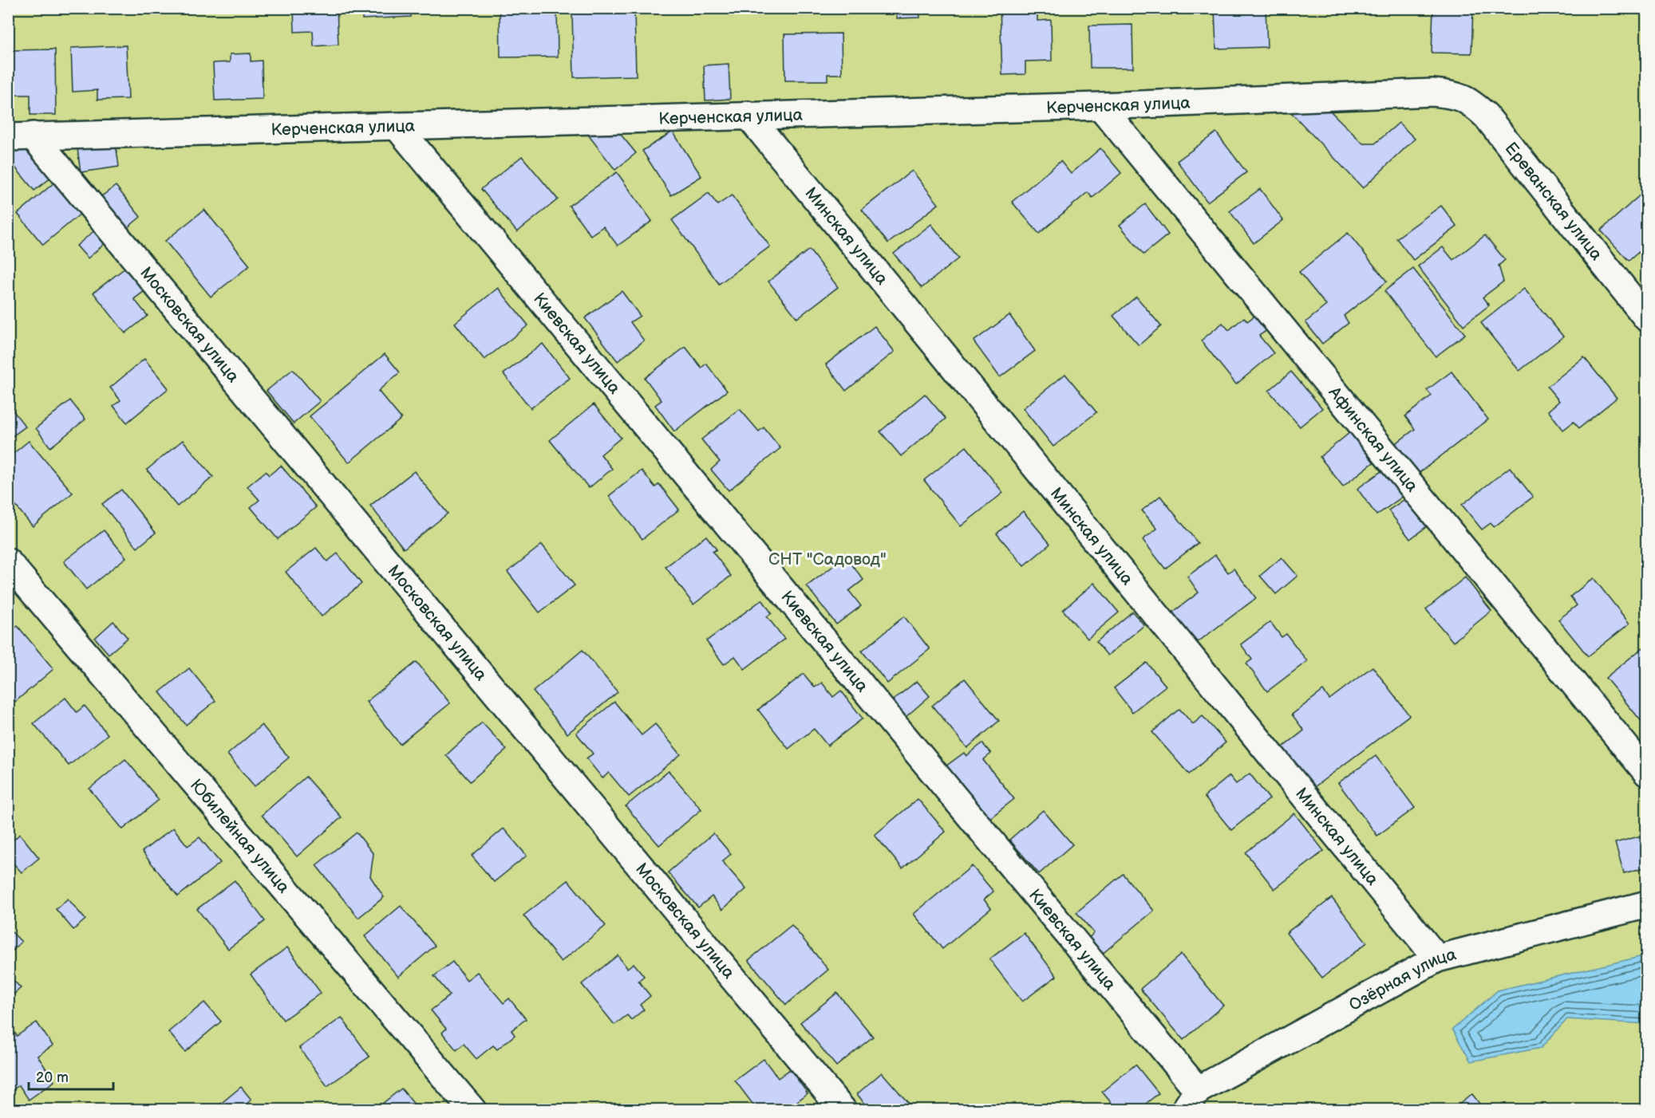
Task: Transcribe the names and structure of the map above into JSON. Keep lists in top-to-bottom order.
{
  "streets": {
    "street": [
      "Керченская улица",
      "Ереванская улица",
      "Минская улица",
      "Московская улица",
      "Киевская улица",
      "Афинская улица",
      "Юбилейная улица",
      "Озёрная улица"
    ]
  },
  "crossings": [
    ["Керченская улица", "Ереванская улица"],
    ["Керченская улица", "Минская улица"],
    ["Керченская улица", "Московская улица"],
    ["Керченская улица", "Киевская улица"],
    ["Керченская улица", "Афинская улица"],
    ["Минская улица", "Озёрная улица"],
    ["Киевская улица", "Озёрная улица"]
  ],
  "parks": ["СНТ \"Садовод\""],
  "scale_bar": "20 m"
}
